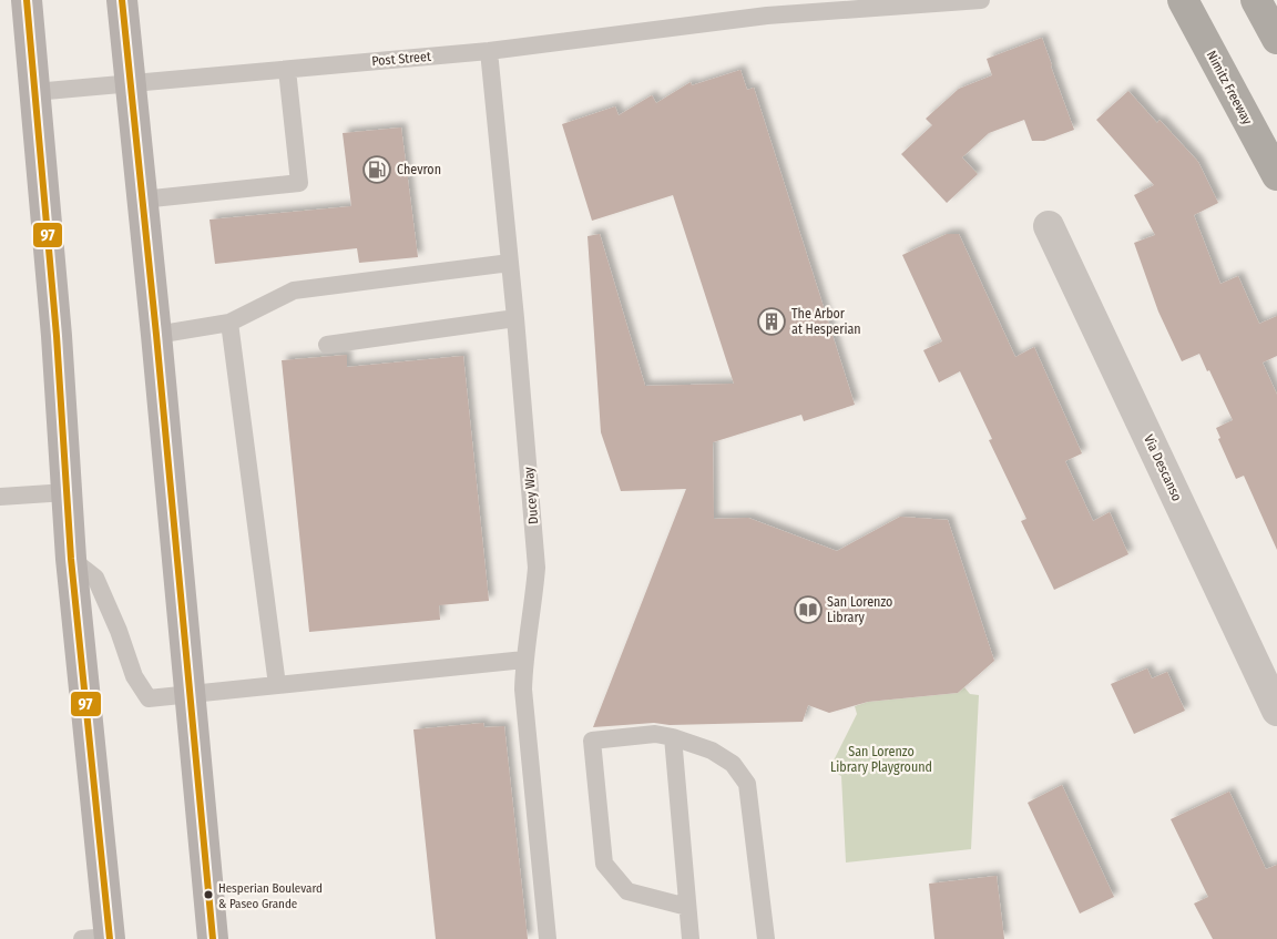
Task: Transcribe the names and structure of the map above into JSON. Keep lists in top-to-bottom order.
{
  "streets": {
    "highway": ["Nimitz Freeway"],
    "street": ["Via Descanso"],
    "lane": ["Post Street", "Ducey Way"]
  },
  "crossings": [
    ["Post Street", "Ducey Way"]
  ],
  "parks": ["San Lorenzo Library Playground"],
  "places": {
    "fuel station": ["Chevron"],
    "building": ["The Arbor at Hesperian"],
    "library": ["San Lorenzo Library"],
    "other": ["Hesperian Boulevard & Paseo Grande"]
  },
  "lines": ["transit line 97"]
}
